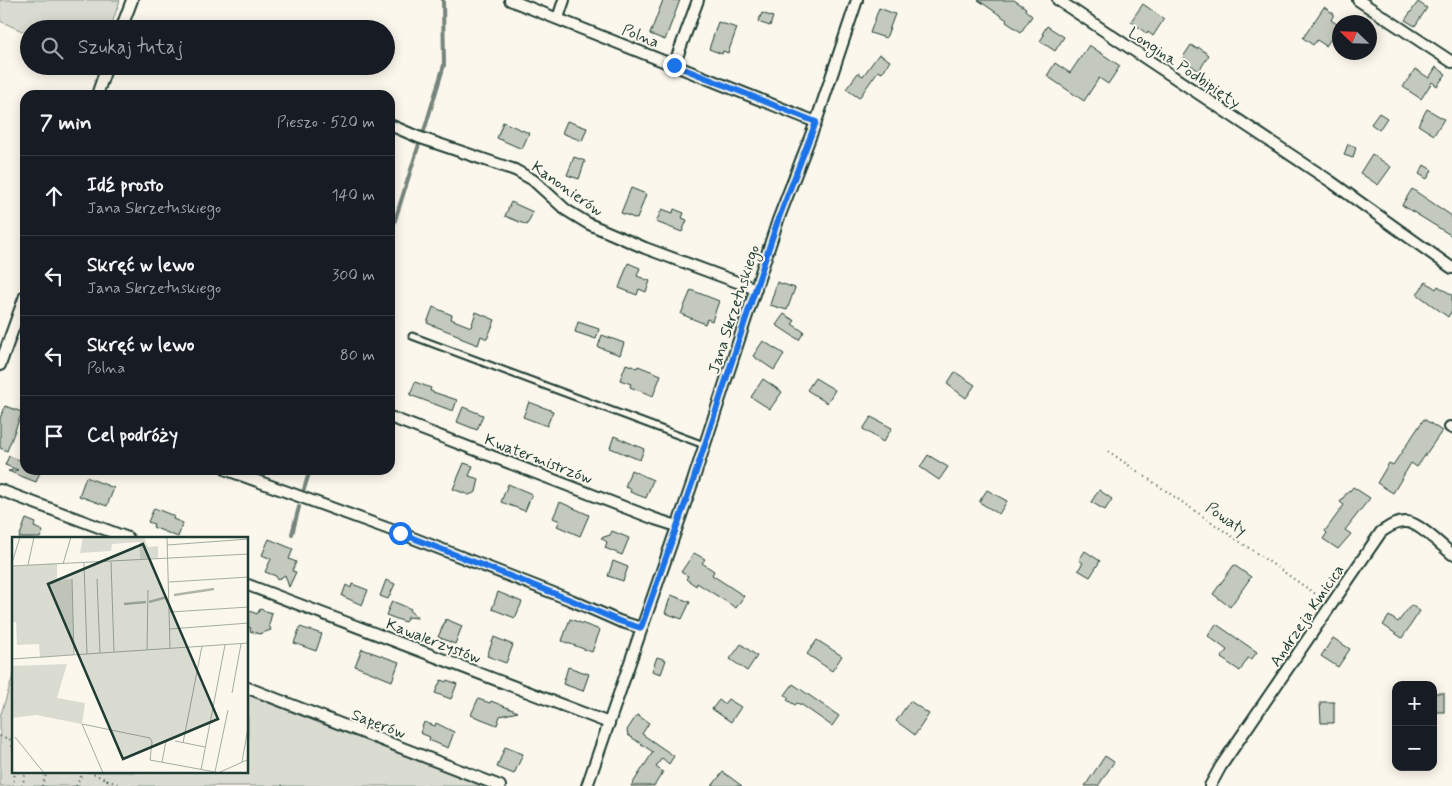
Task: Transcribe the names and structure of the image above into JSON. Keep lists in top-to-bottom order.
{
  "streets": {
    "street": [
      "Polna",
      "Longina Podbipięty",
      "Kanonierów",
      "Jana Skrzetuskiego",
      "Kwatermistrzów",
      "Andrzeja Kmicica",
      "Kawalerzystów",
      "Saperów"
    ],
    "path": ["Powały"]
  },
  "crossings": [
    ["Polna", "Jana Skrzetuskiego"],
    ["Kanonierów", "Jana Skrzetuskiego"],
    ["Jana Skrzetuskiego", "Kwatermistrzów"],
    ["Jana Skrzetuskiego", "Kawalerzystów"],
    ["Powały", "Andrzeja Kmicica"]
  ],
  "north": "top left",
  "page": {
    "search": "Szukaj tutaj",
    "heading": ["7 min", "Pieszo · 520 m"],
    "list": [
      ["Idź prosto", "Jana Skrzetuskiego", "140 m"],
      ["Skręć w lewo", "Jana Skrzetuskiego", "300 m"],
      ["Skręć w lewo", "Polna", "80 m"],
      "Cel podróży"
    ],
    "map_buttons": ["+", "−"]
  }
}
